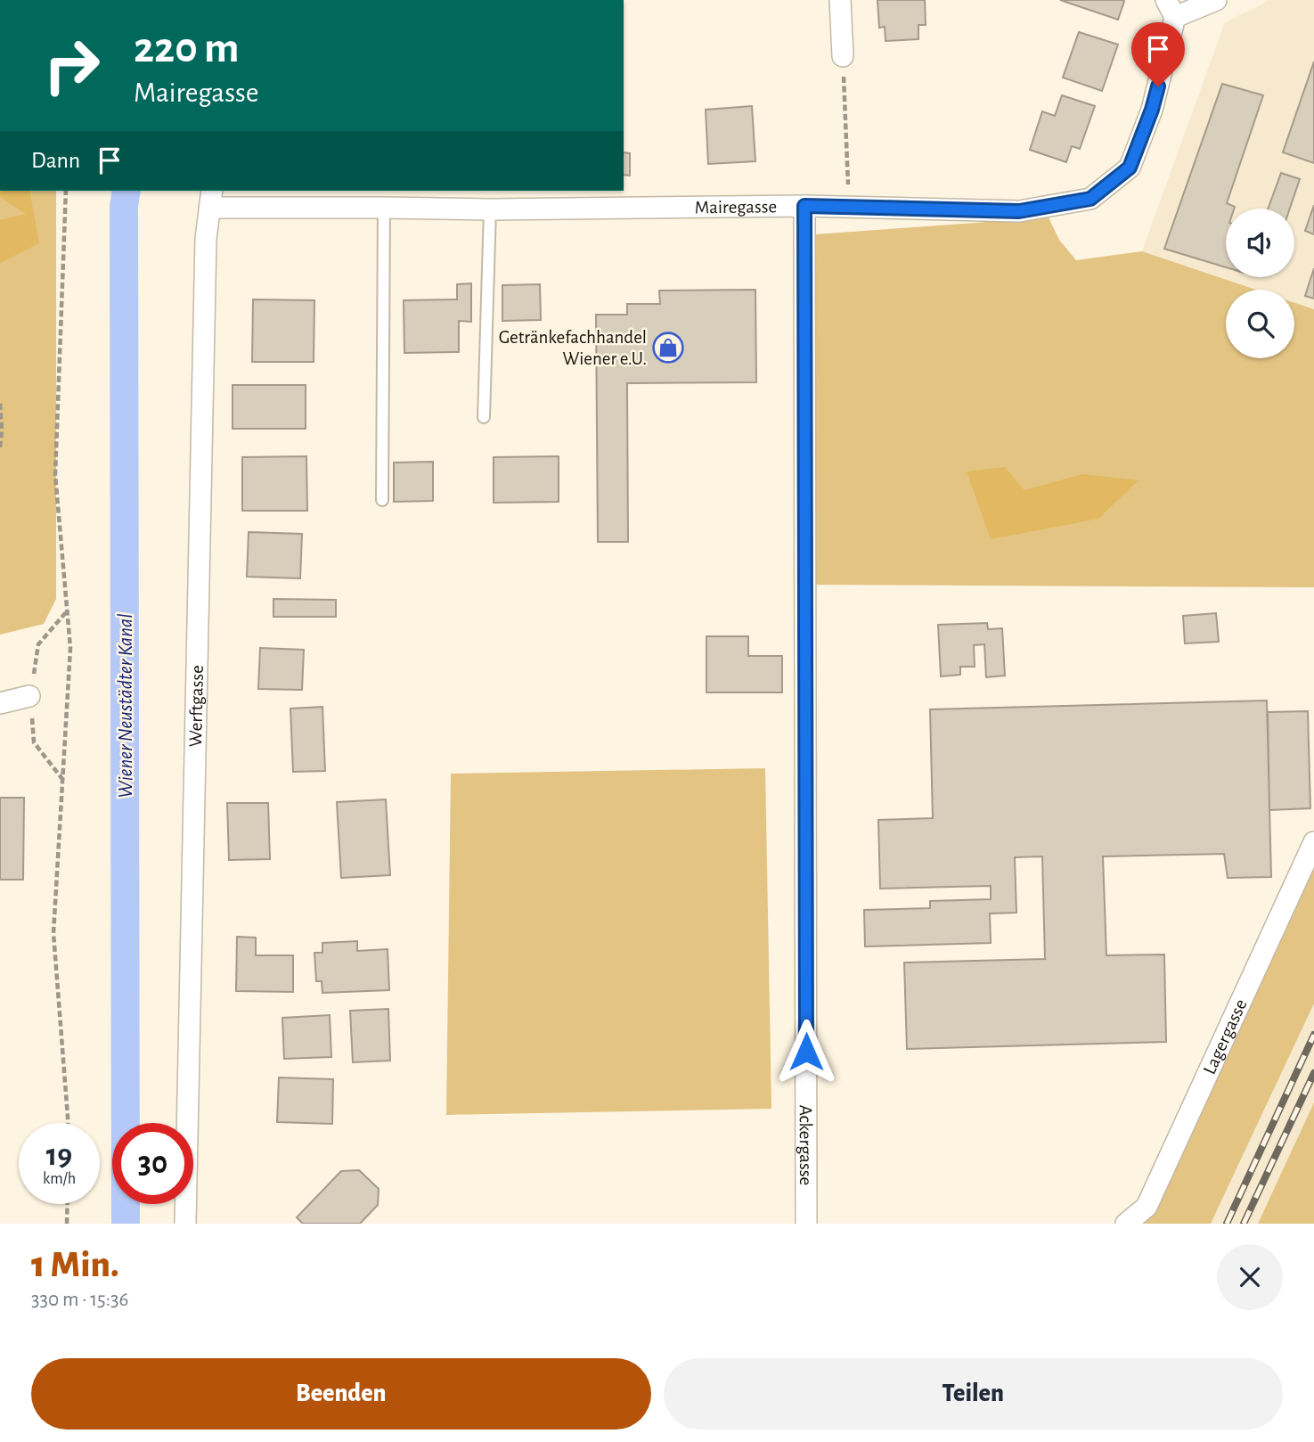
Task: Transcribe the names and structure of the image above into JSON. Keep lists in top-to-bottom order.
{
  "streets": {
    "street": [
      "Mairegasse",
      "Werftgasse",
      "Lagergasse",
      "Ackergasse"
    ]
  },
  "crossings": [
    ["Mairegasse", "Werftgasse"],
    ["Mairegasse", "Ackergasse"]
  ],
  "water": ["Wiener Neustädter Kanal"],
  "places": {
    "shop": ["Getränkefachhandel Wiener e.U."]
  },
  "page": {
    "turn": ["220 m", "Mairegasse"],
    "then": "Dann",
    "speed": "19 km/h",
    "limit": "30",
    "heading": ["1 Min.", "330 m · 15:36"],
    "buttons": ["Beenden", "Teilen"]
  }
}
